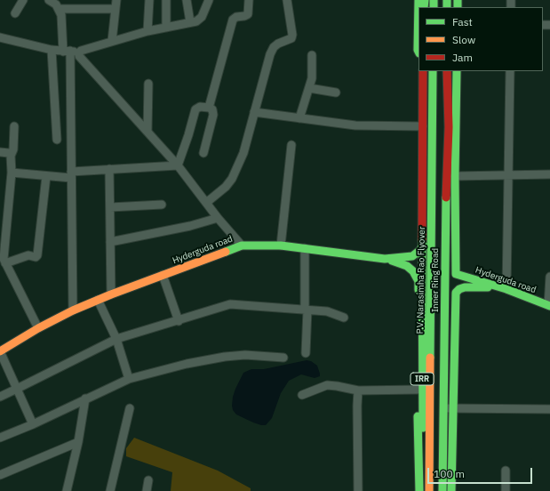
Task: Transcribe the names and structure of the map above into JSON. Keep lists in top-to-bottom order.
{
  "streets": {
    "main road": [
      "Hyderguda road",
      "P.V. Narasimha Rao Flyover",
      "Inner Ring Road",
      "IRR"
    ]
  },
  "crossings": [
    ["Hyderguda road", "Inner Ring Road"]
  ],
  "legend": ["Fast", "Slow", "Jam"],
  "scale_bar": "100 m"
}
